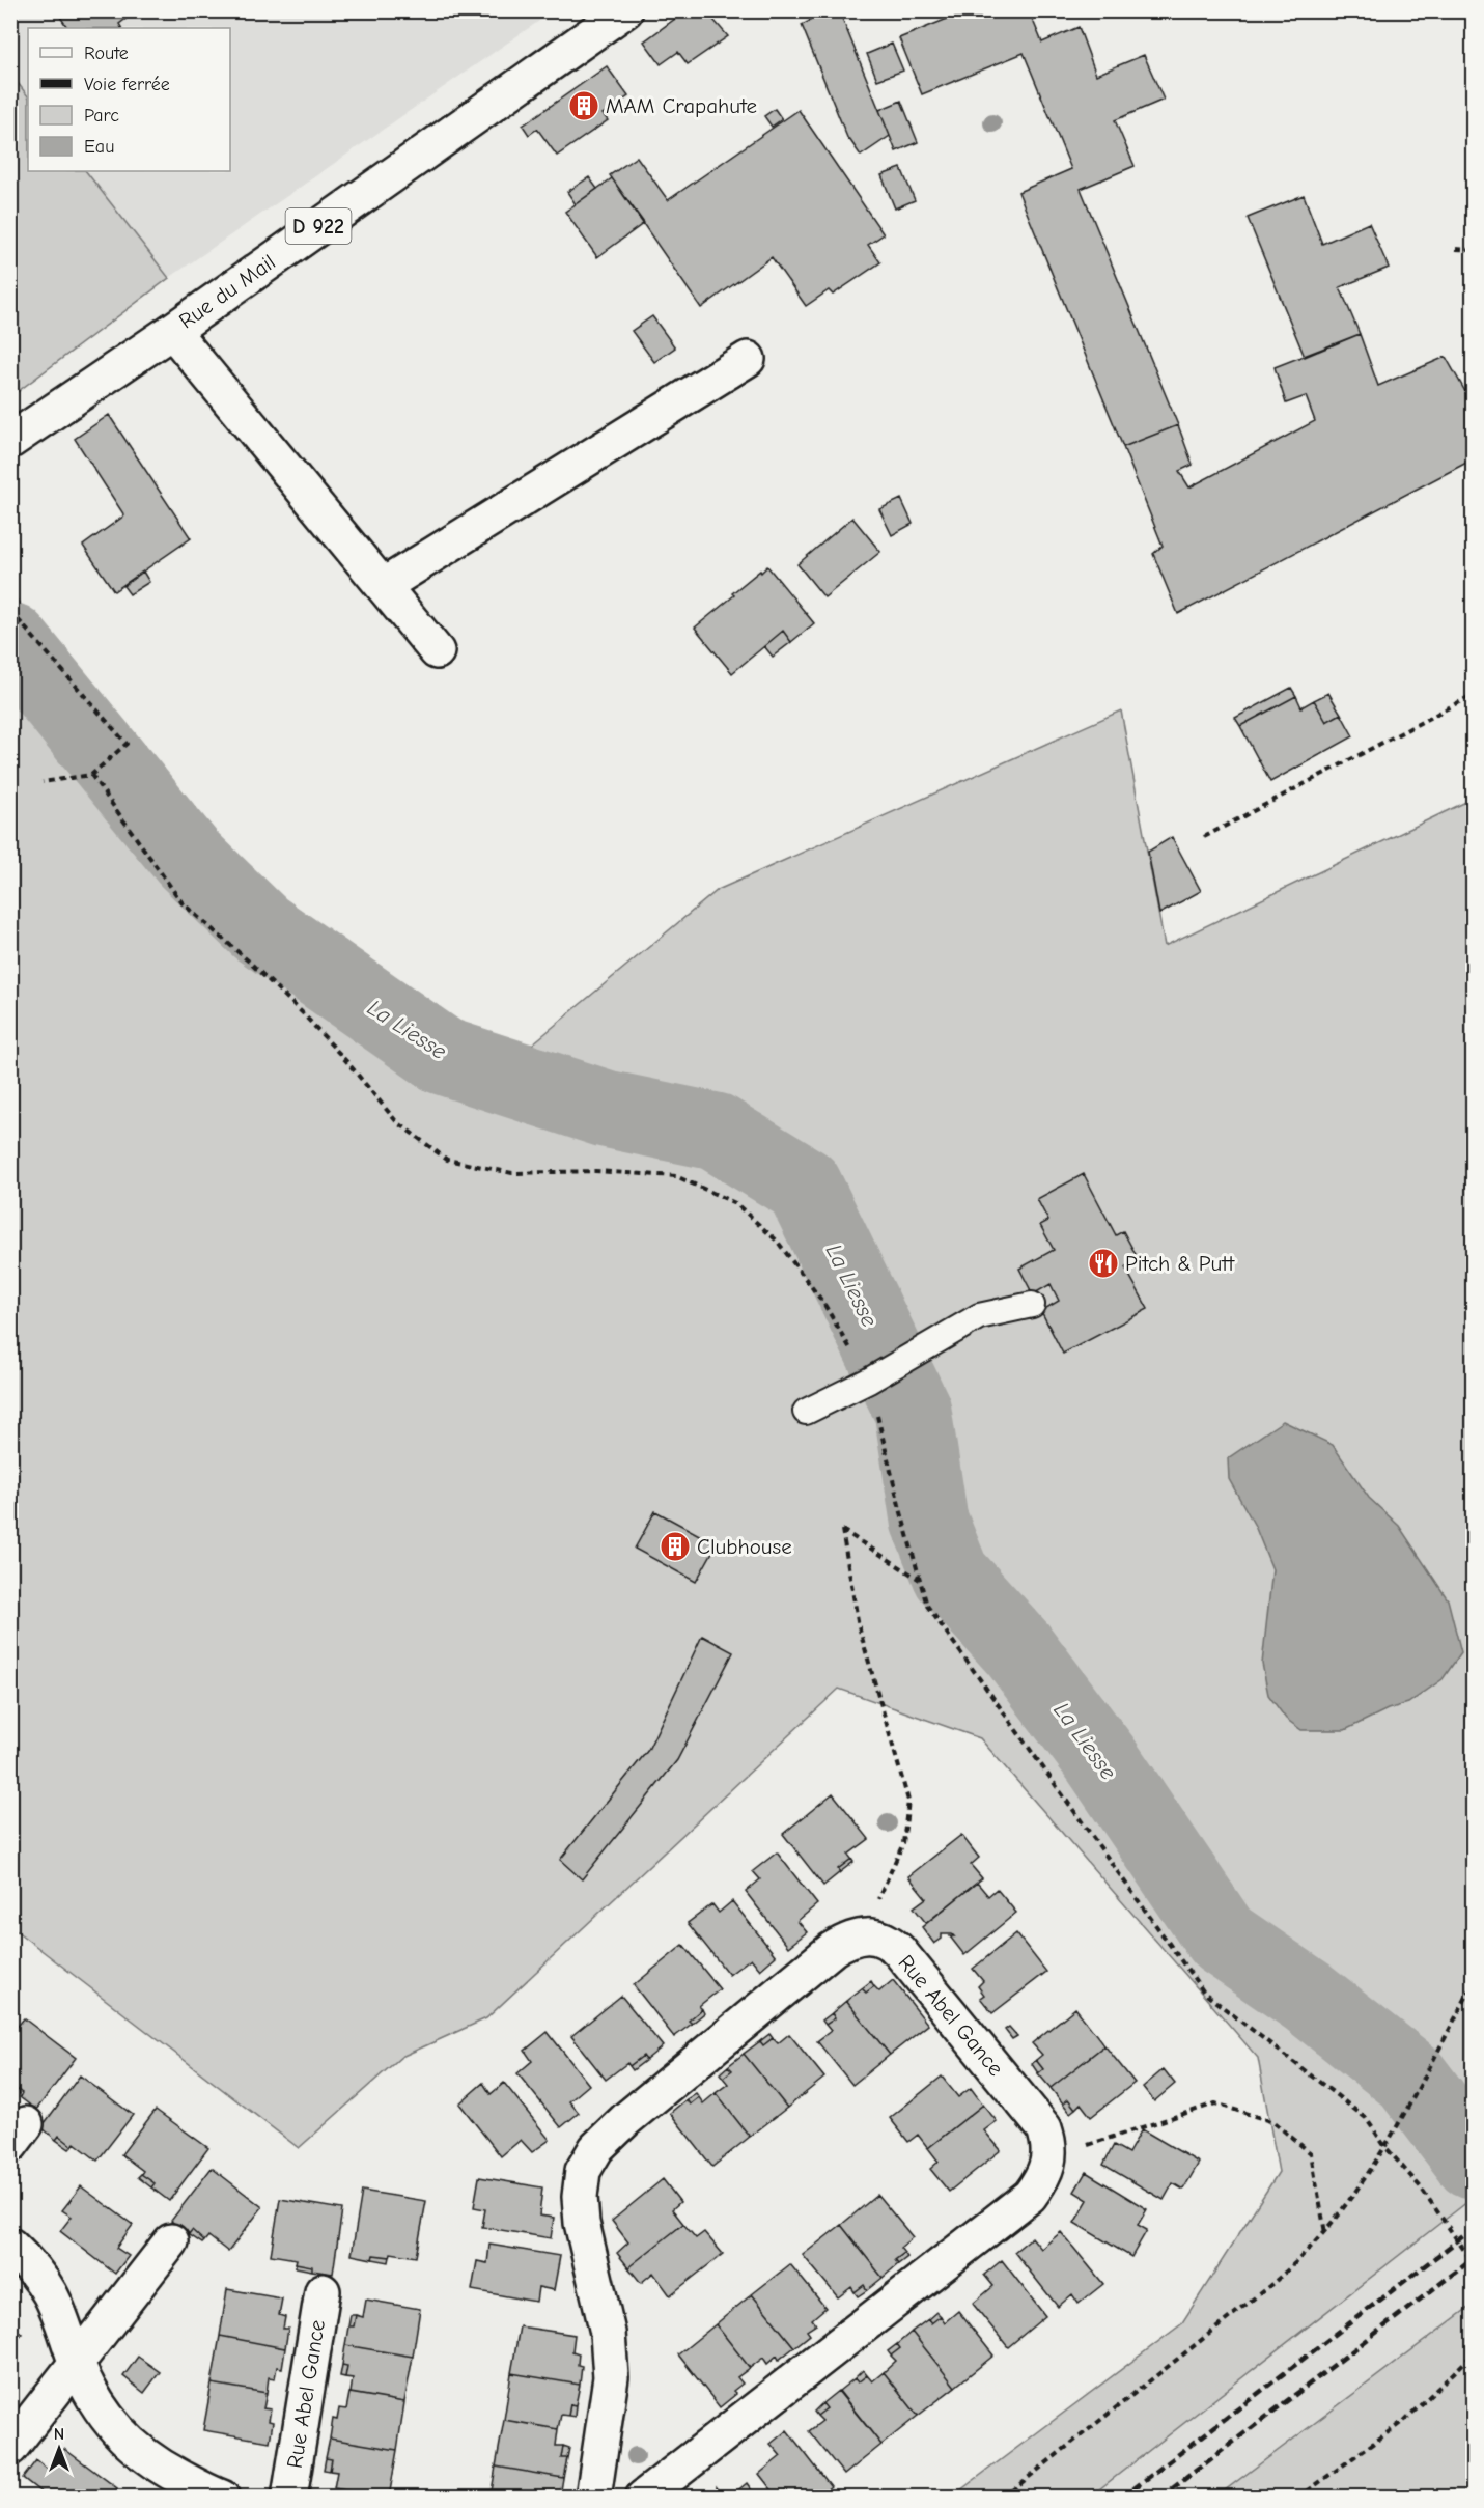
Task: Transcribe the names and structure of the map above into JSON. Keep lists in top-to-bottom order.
{
  "streets": {
    "street": ["D 922", "Rue du Mail", "Rue Abel Gance"]
  },
  "water": ["La Liesse"],
  "places": {
    "building": ["MAM Crapahute", "Clubhouse"],
    "restaurant": ["Pitch & Putt"]
  },
  "legend": [
    "Route",
    "Voie ferrée",
    "Parc",
    "Eau"
  ],
  "north": "top"
}
